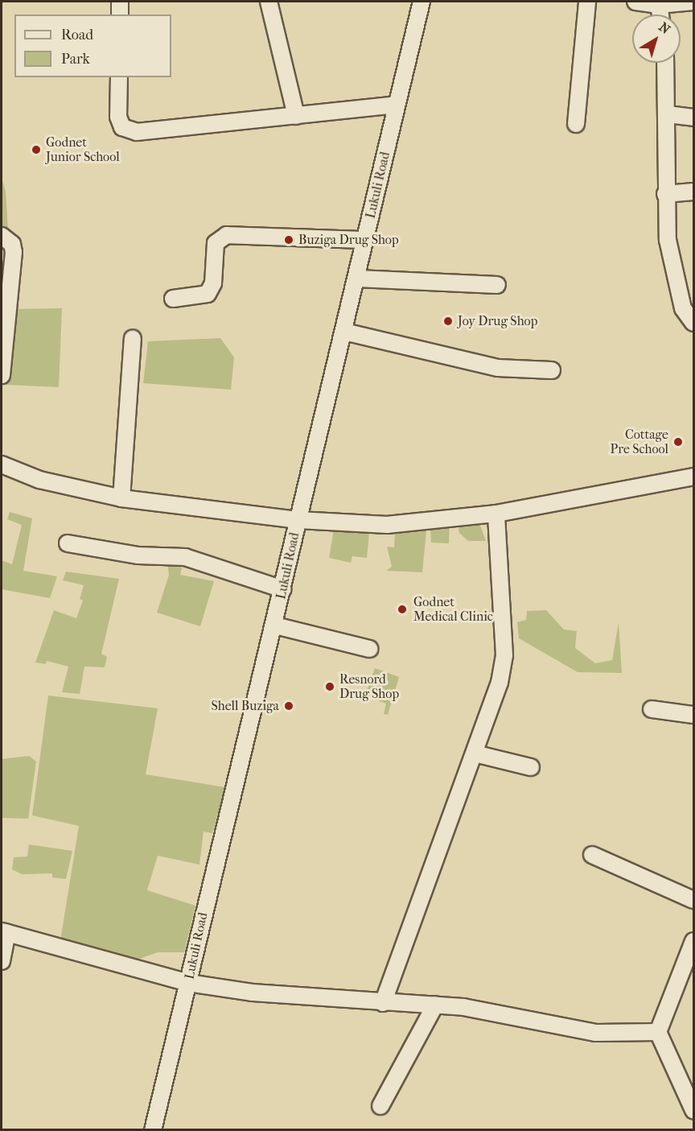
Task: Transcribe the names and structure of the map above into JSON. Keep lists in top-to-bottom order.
{
  "streets": {
    "street": ["Lukuli Road"]
  },
  "places": [
    "Godnet Junior School",
    "Buziga Drug Shop",
    "Joy Drug Shop",
    "Cottage Pre School",
    "Godnet Medical Clinic",
    "Resnord Drug Shop",
    "Shell Buziga"
  ],
  "legend": ["Road", "Park"],
  "north": "top right"
}
